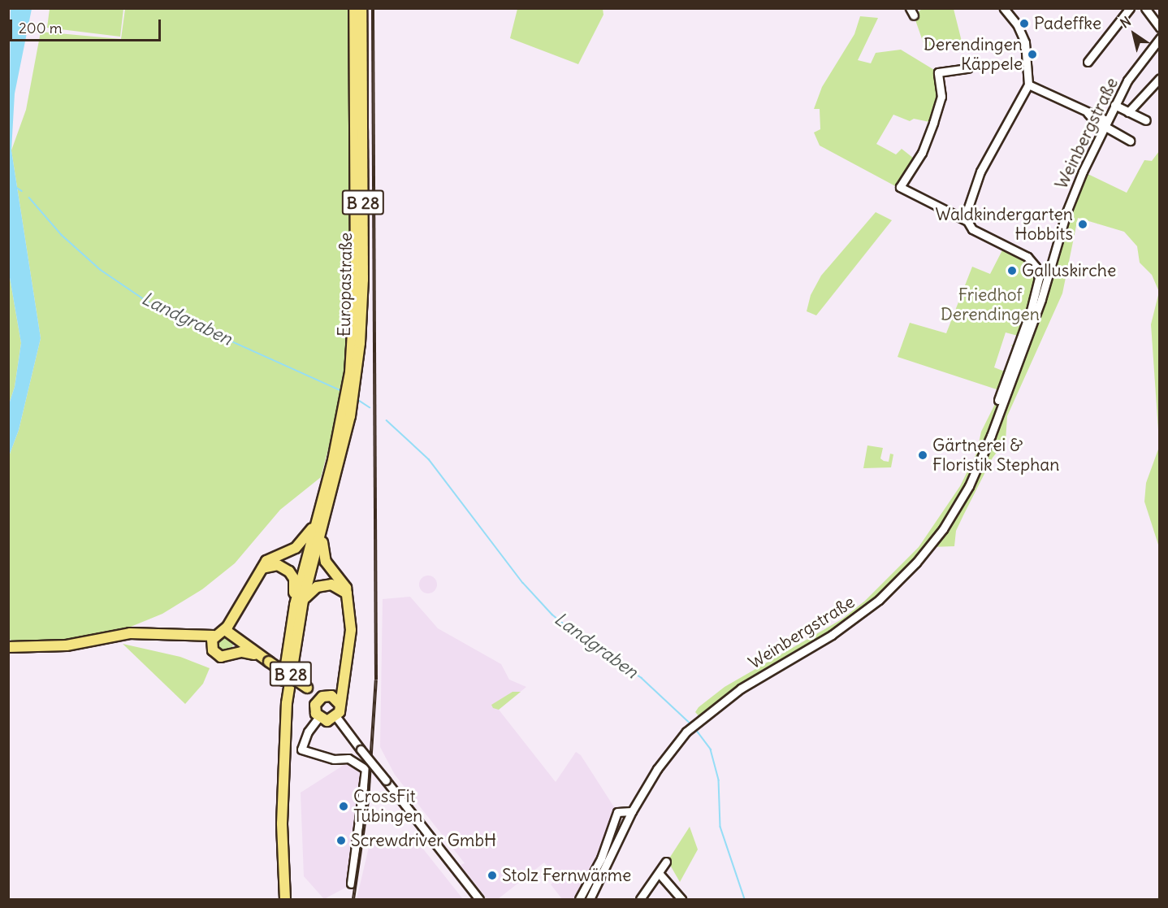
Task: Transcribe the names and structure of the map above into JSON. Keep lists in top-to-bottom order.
{
  "streets": {
    "main road": ["B 28", "Europastraße"],
    "street": ["Weinbergstraße"]
  },
  "crossings": [
    ["B 28", "Europastraße"]
  ],
  "water": ["Landgraben"],
  "parks": ["Friedhof Derendingen"],
  "places": [
    "Padeffke",
    "Derendingen Käppele",
    "Waldkindergarten Hobbits",
    "Galluskirche",
    "Gärtnerei & Floristik Stephan",
    "CrossFit Tübingen",
    "Screwdriver GmbH",
    "Stolz Fernwärme"
  ],
  "scale_bar": "200 m",
  "north": "top left"
}
